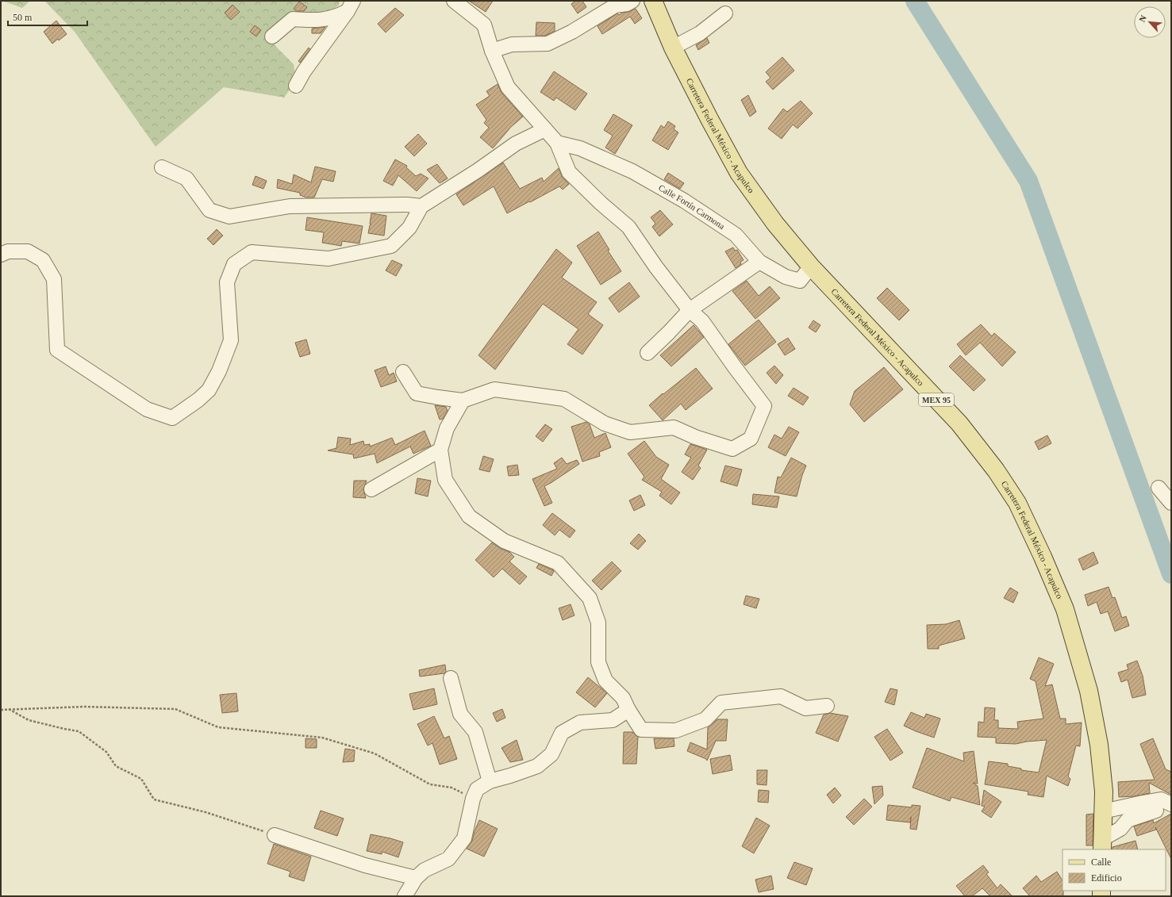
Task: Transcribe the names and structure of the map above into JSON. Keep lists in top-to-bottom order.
{
  "streets": {
    "main road": ["Carretera Federal México - Acapulco", "MEX 95"],
    "street": ["Calle Fortín Carmona"]
  },
  "crossings": [
    ["Carretera Federal México - Acapulco", "Calle Fortín Carmona"]
  ],
  "legend": ["Calle", "Edificio"],
  "scale_bar": "50 m",
  "north": "top left"
}
